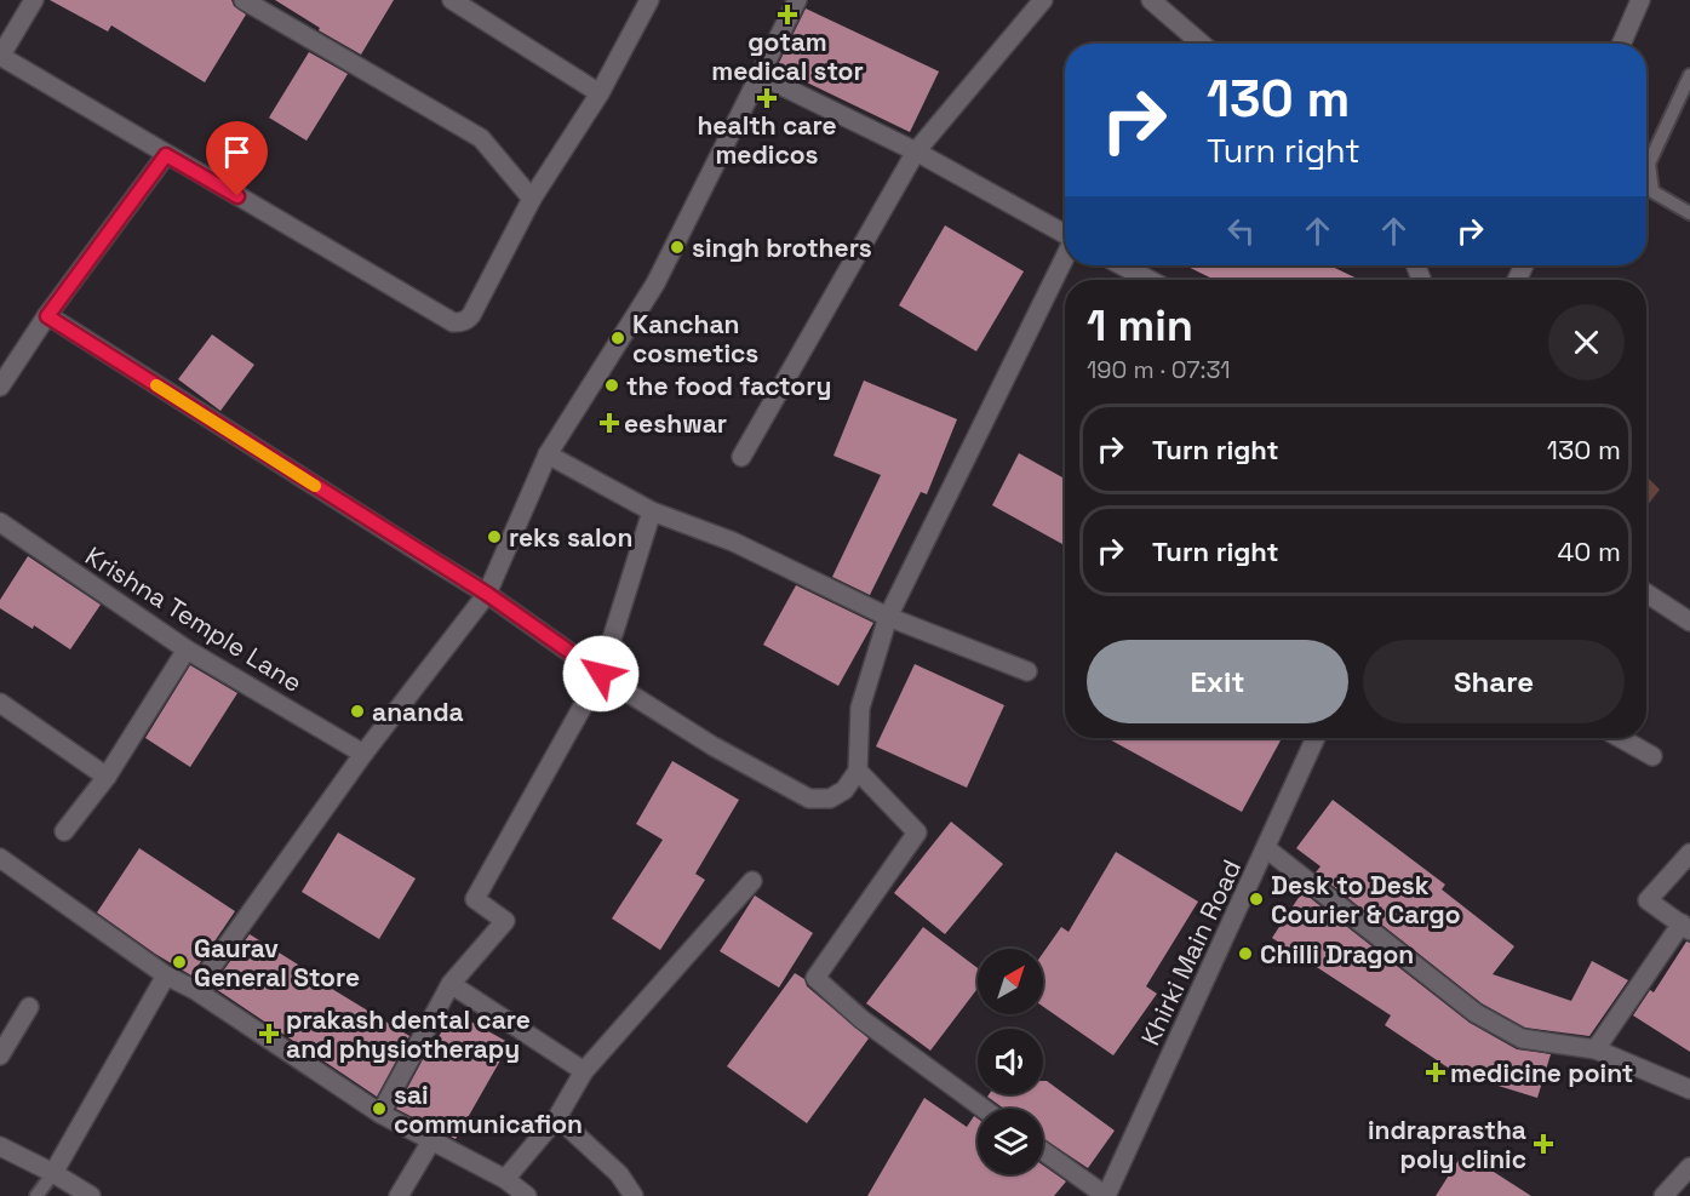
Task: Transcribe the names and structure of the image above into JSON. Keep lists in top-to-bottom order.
{
  "streets": {
    "street": ["Krishna Temple Lane", "Khirki Main Road"]
  },
  "places": {
    "health": [
      "gotam medical stor",
      "health care medicos",
      "eeshwar",
      "prakash dental care and physiotherapy",
      "medicine point",
      "indraprastha poly clinic"
    ],
    "other": [
      "singh brothers",
      "Kanchan cosmetics",
      "the food factory",
      "reks salon",
      "ananda",
      "Desk to Desk Courier & Cargo",
      "Chilli Dragon",
      "Gaurav General Store",
      "sai communicafion"
    ]
  },
  "north": "top right",
  "page": {
    "turn": ["130 m", "Turn right"],
    "heading": ["1 min", "190 m · 07:31"],
    "list": [
      {
        "name": "Turn right",
        "value": "130 m"
      },
      {
        "name": "Turn right",
        "value": "40 m"
      }
    ],
    "buttons": ["Exit", "Share"]
  }
}
